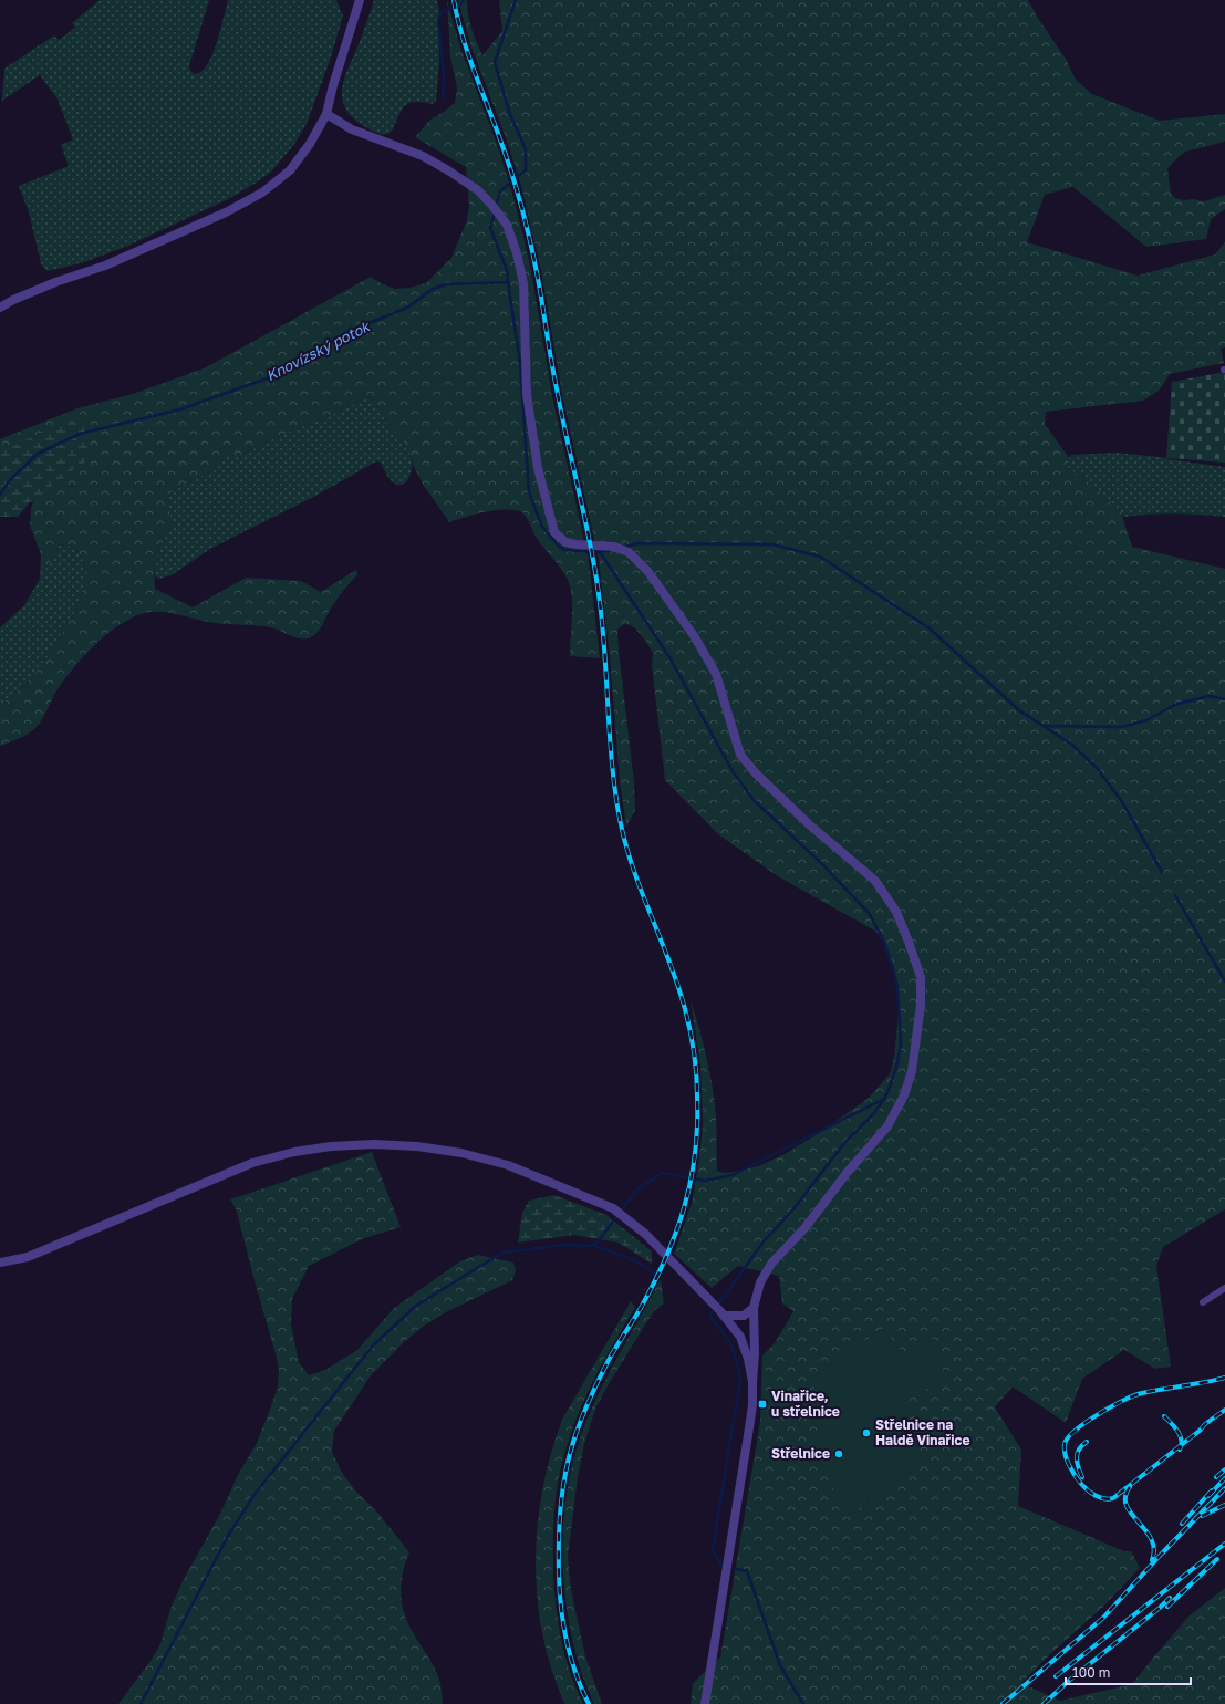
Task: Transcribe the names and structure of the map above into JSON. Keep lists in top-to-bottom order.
{
  "water": ["Knovízský potok"],
  "places": {
    "transit": ["Vinařice, u střelnice"],
    "other": ["Střelnice na Haldě Vinařice", "Střelnice"]
  },
  "scale_bar": "100 m"
}
